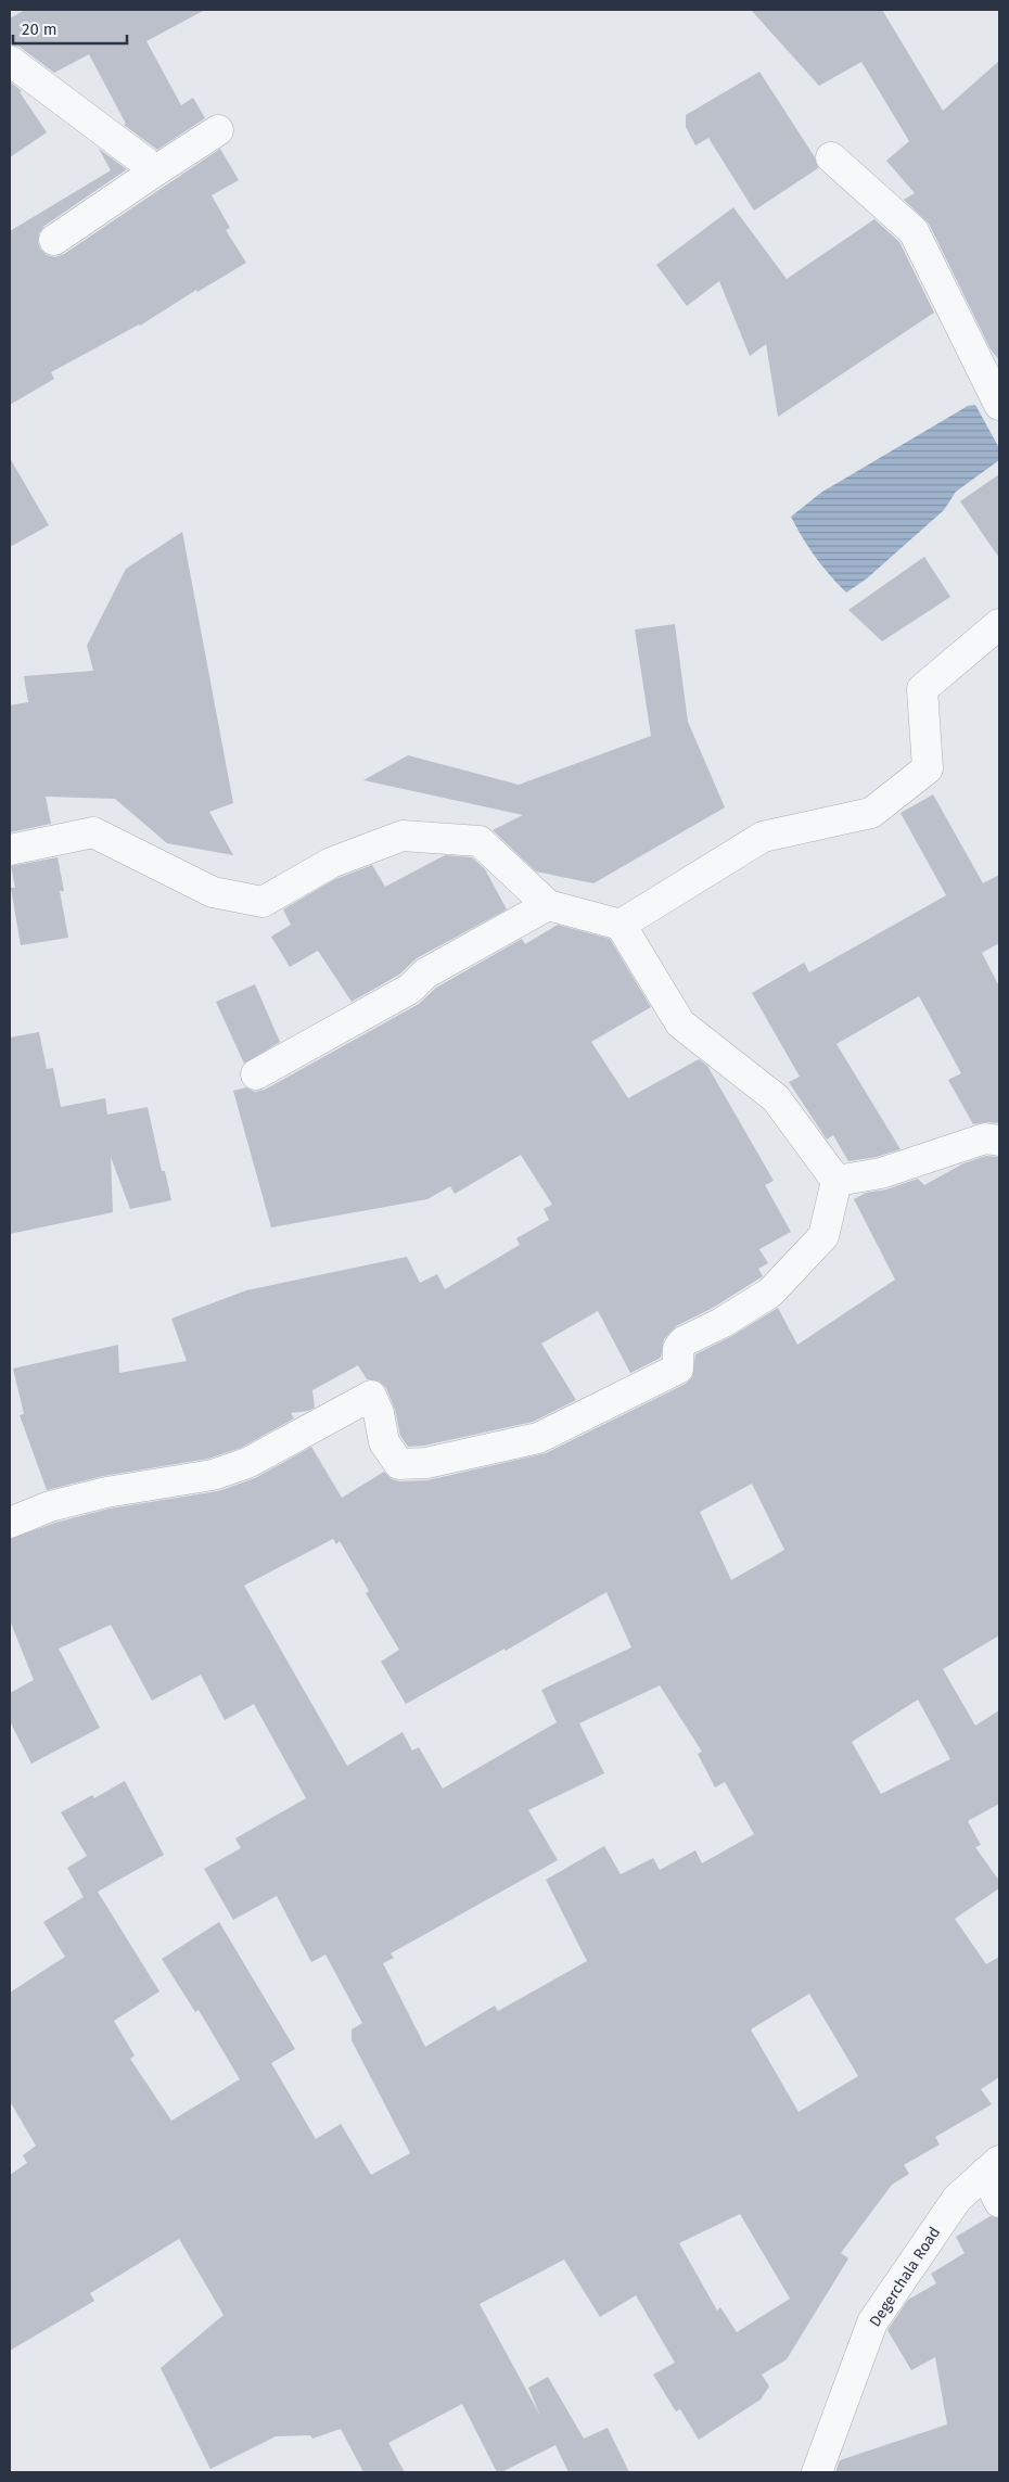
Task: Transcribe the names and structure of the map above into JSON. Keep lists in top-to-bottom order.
{
  "streets": {
    "street": ["Degerchala Road"]
  },
  "scale_bar": "20 m"
}
